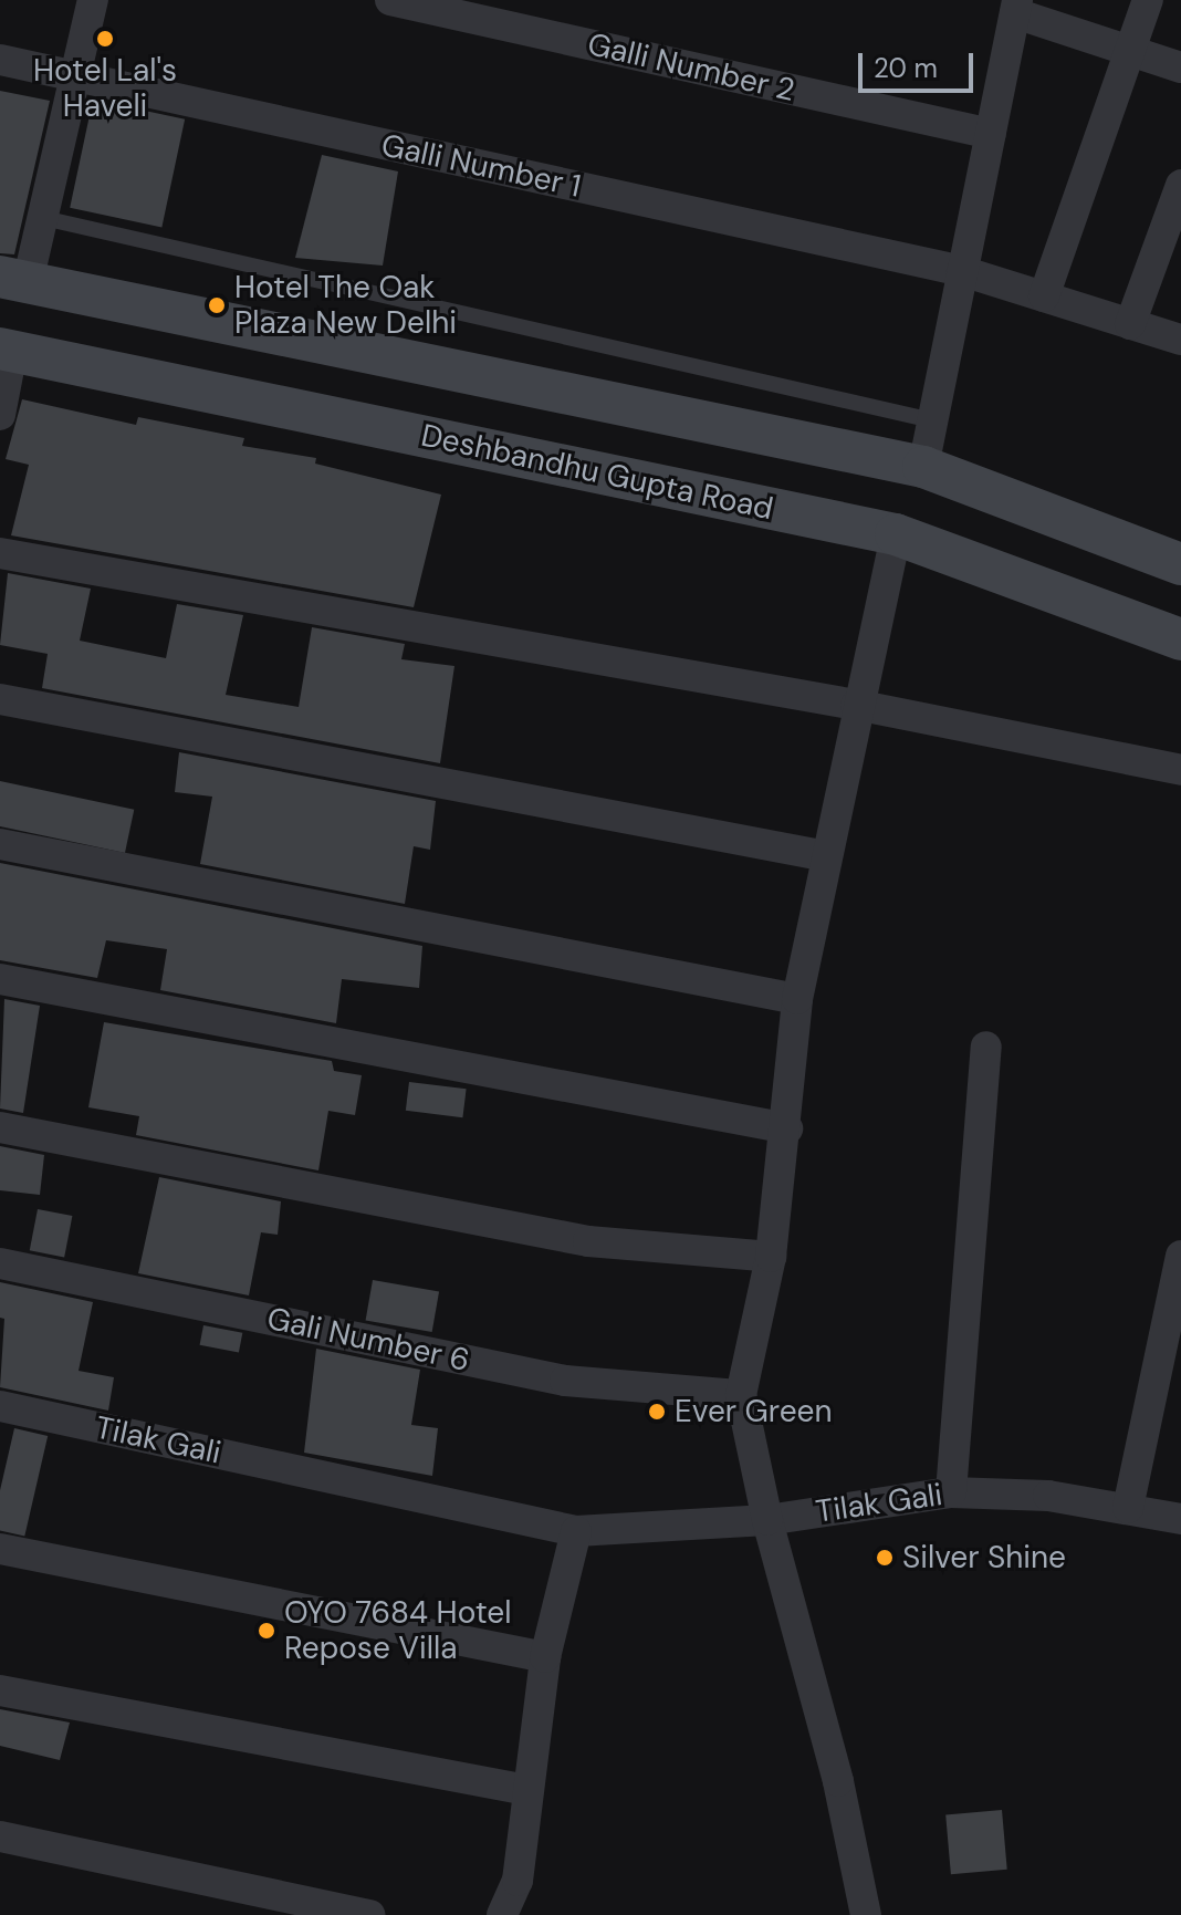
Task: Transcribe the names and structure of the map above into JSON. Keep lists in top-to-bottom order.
{
  "streets": {
    "main road": ["Deshbandhu Gupta Road"],
    "street": [
      "Galli Number 2",
      "Galli Number 1",
      "Gali Number 6",
      "Tilak Gali"
    ]
  },
  "places": [
    "Hotel Lal's Haveli",
    "Hotel The Oak Plaza New Delhi",
    "Ever Green",
    "Silver Shine",
    "OYO 7684 Hotel Repose Villa"
  ],
  "scale_bar": "20 m"
}
